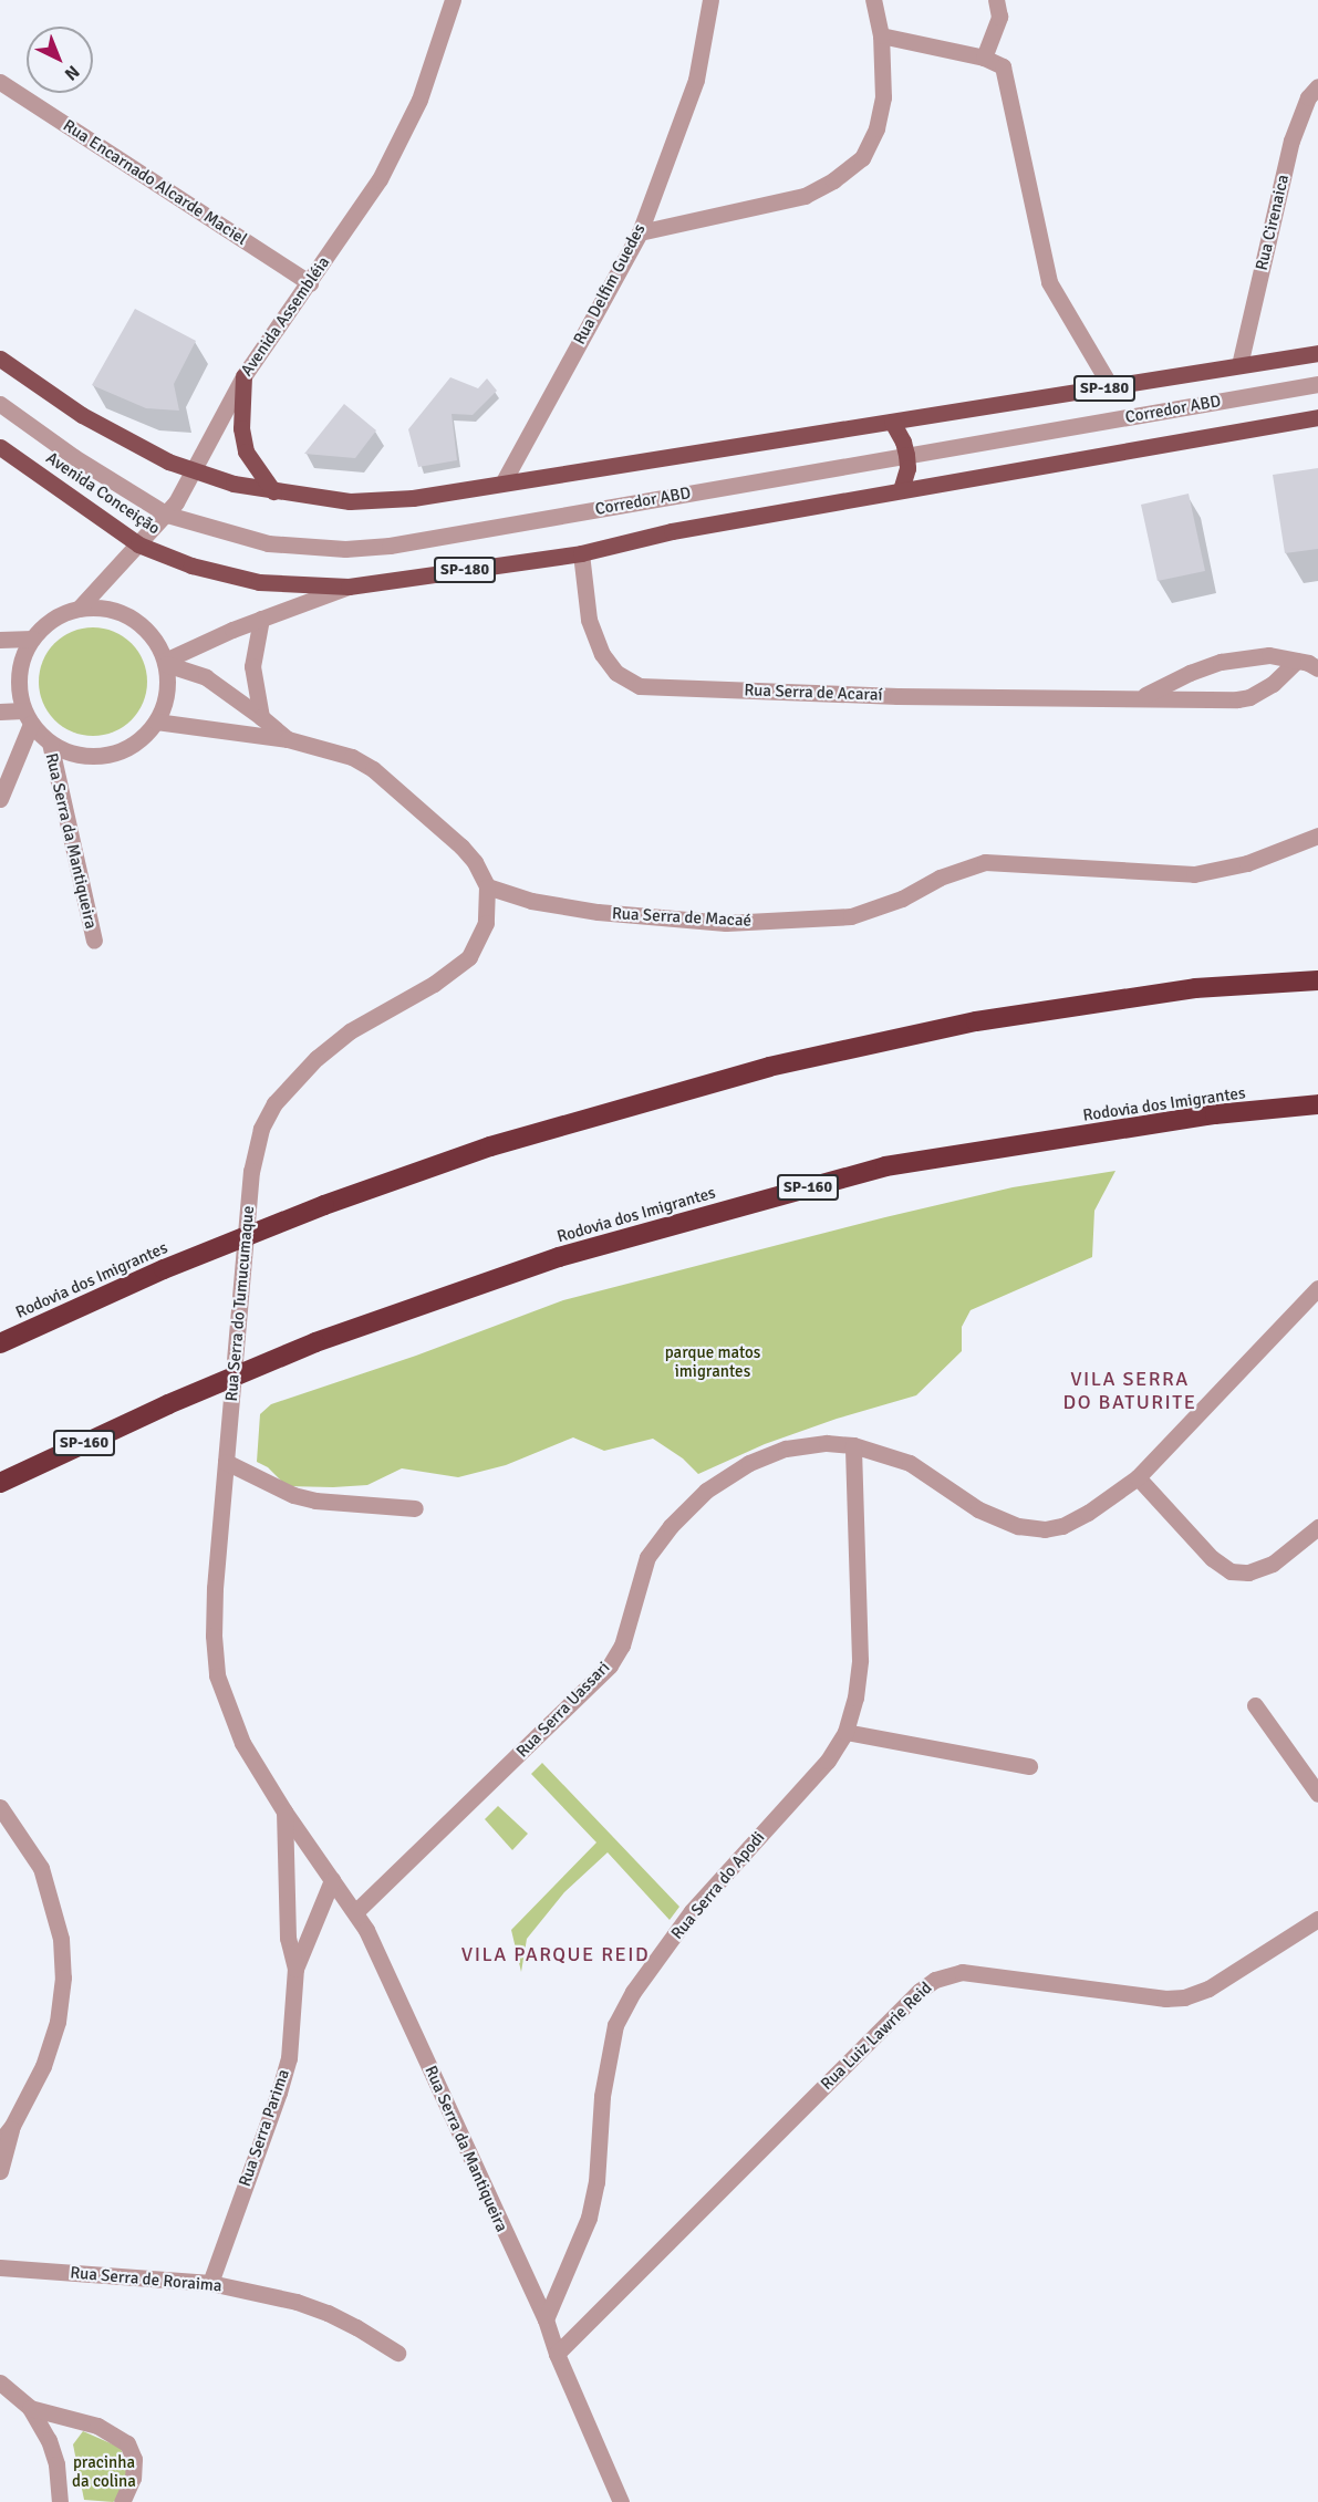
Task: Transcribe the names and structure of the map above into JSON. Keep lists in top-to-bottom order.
{
  "streets": {
    "highway": ["Rodovia dos Imigrantes", "SP-160"],
    "main road": ["SP-180", "Avenida Conceição"],
    "street": [
      "Rua Encarnado Alcarde Maciel",
      "Rua Cirenaica",
      "Rua Delfim Guedes",
      "Avenida Assembléia",
      "Corredor ABD",
      "Rua Serra de Acaraí",
      "Rua Serra da Mantiqueira",
      "Rua Serra de Macaé",
      "Rua Serra do Tumucumaque",
      "Rua Serra Uassari",
      "Rua Serra do Apodi",
      "Rua Luiz Lawrie Reid",
      "Rua Serra Parima",
      "Rua Serra de Roraima"
    ]
  },
  "crossings": [
    ["Rua Encarnado Alcarde Maciel", "Avenida Assembléia"],
    ["Rua Cirenaica", "SP-180"],
    ["Rua Delfim Guedes", "SP-180"],
    ["Avenida Assembléia", "SP-180"],
    ["Avenida Assembléia", "Corredor ABD"],
    ["Avenida Assembléia", "Avenida Conceição"],
    ["Avenida Assembléia", "Rua Serra da Mantiqueira"],
    ["SP-180", "Avenida Conceição"],
    ["SP-180", "Rua Serra de Acaraí"],
    ["Avenida Conceição", "Rua Serra de Acaraí"],
    ["Rua Serra da Mantiqueira", "Rua Serra do Tumucumaque"],
    ["Rua Serra da Mantiqueira", "Rua Serra Uassari"],
    ["Rua Serra da Mantiqueira", "Rua Serra do Apodi"],
    ["Rua Serra da Mantiqueira", "Rua Luiz Lawrie Reid"],
    ["Rua Serra da Mantiqueira", "Rua Serra Parima"],
    ["Rua Serra de Macaé", "Rua Serra do Tumucumaque"],
    ["Rua Serra do Tumucumaque", "Rua Serra Parima"],
    ["Rua Serra Uassari", "Rua Serra do Apodi"],
    ["Rua Serra Parima", "Rua Serra de Roraima"]
  ],
  "districts": ["VILA SERRA DO BATURITE", "VILA PARQUE REID"],
  "parks": ["parque matos imigrantes", "pracinha da colina"],
  "north": "bottom right"
}
